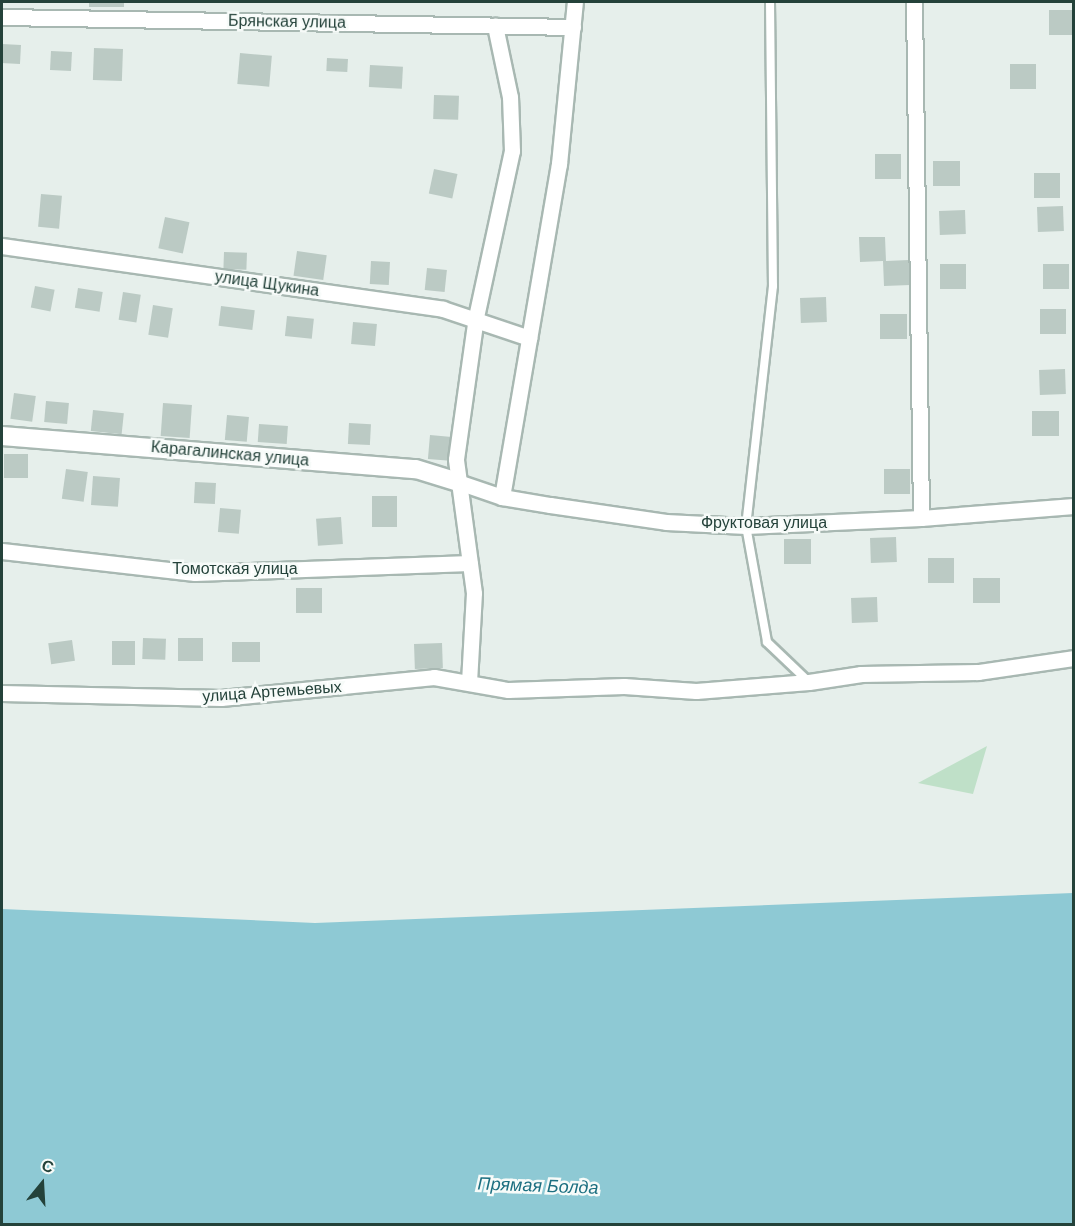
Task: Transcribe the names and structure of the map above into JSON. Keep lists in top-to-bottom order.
{
  "streets": {
    "street": [
      "Брянская улица",
      "улица Щукина",
      "Карагалинская улица",
      "Фруктовая улица",
      "Томотская улица",
      "улица Артемьевых"
    ]
  },
  "crossings": [
    ["Карагалинская улица", "Фруктовая улица"]
  ],
  "water": ["Прямая Болда"],
  "north": "top"
}
